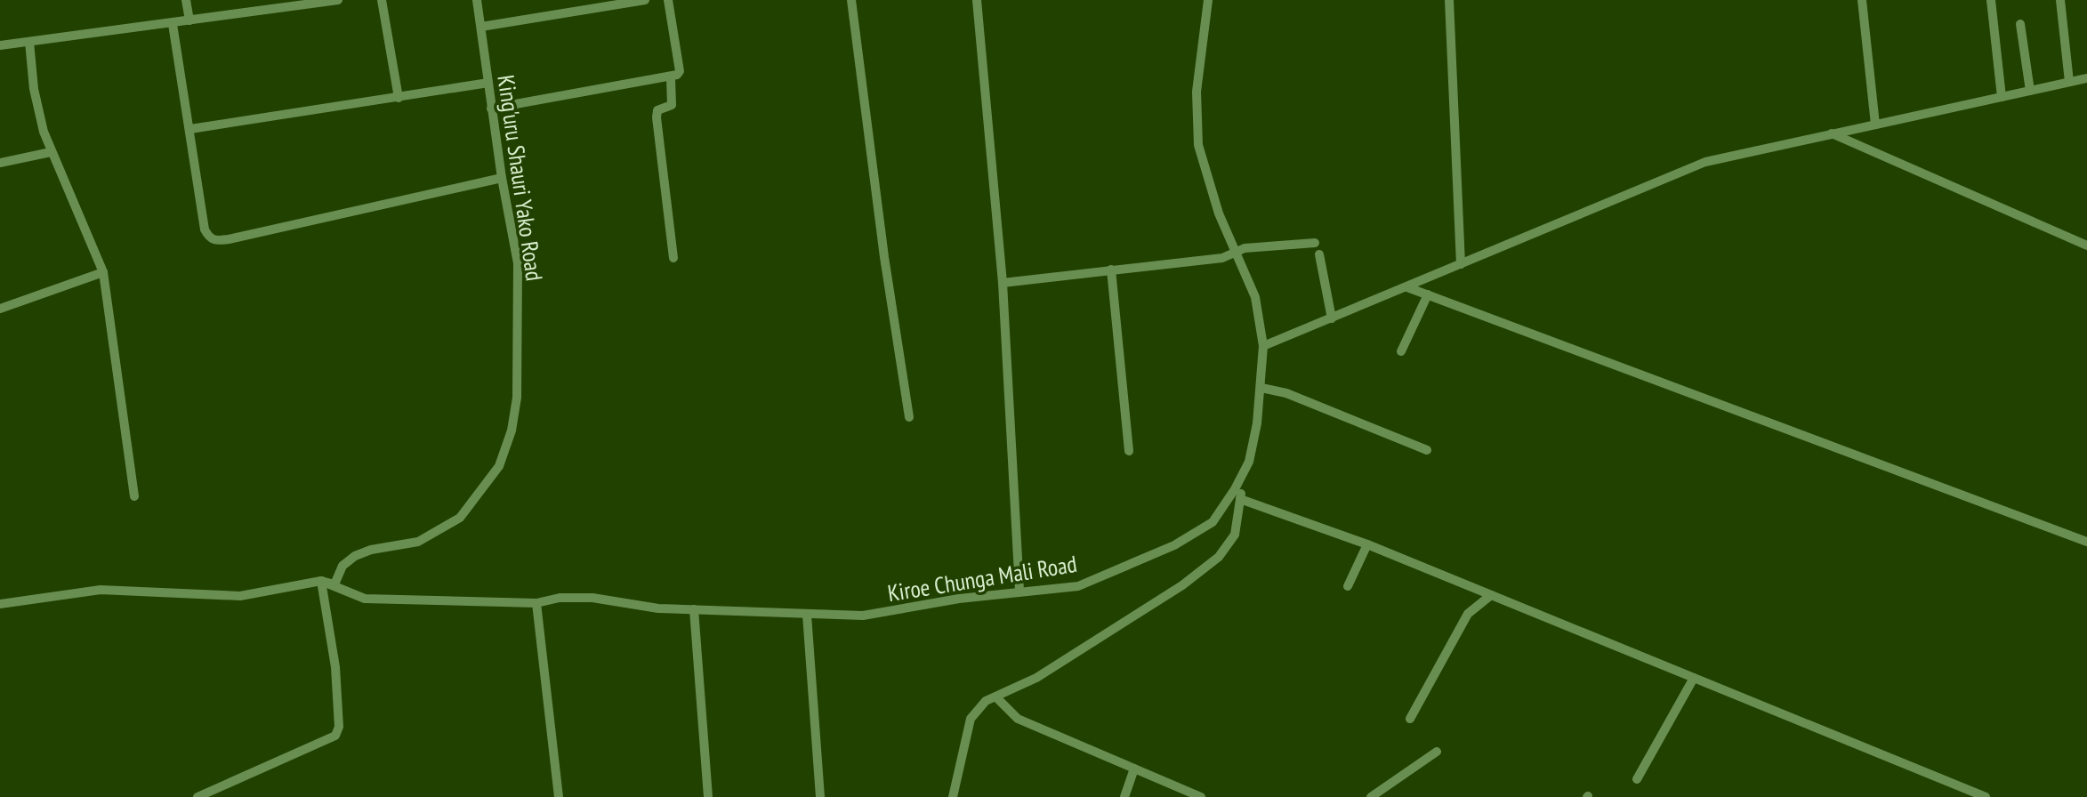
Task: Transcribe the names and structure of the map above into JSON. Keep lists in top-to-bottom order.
{
  "streets": {
    "street": ["King'uru Shauri Yako Road", "Kiroe Chunga Mali Road"]
  },
  "crossings": [
    ["King'uru Shauri Yako Road", "Kiroe Chunga Mali Road"]
  ]
}
